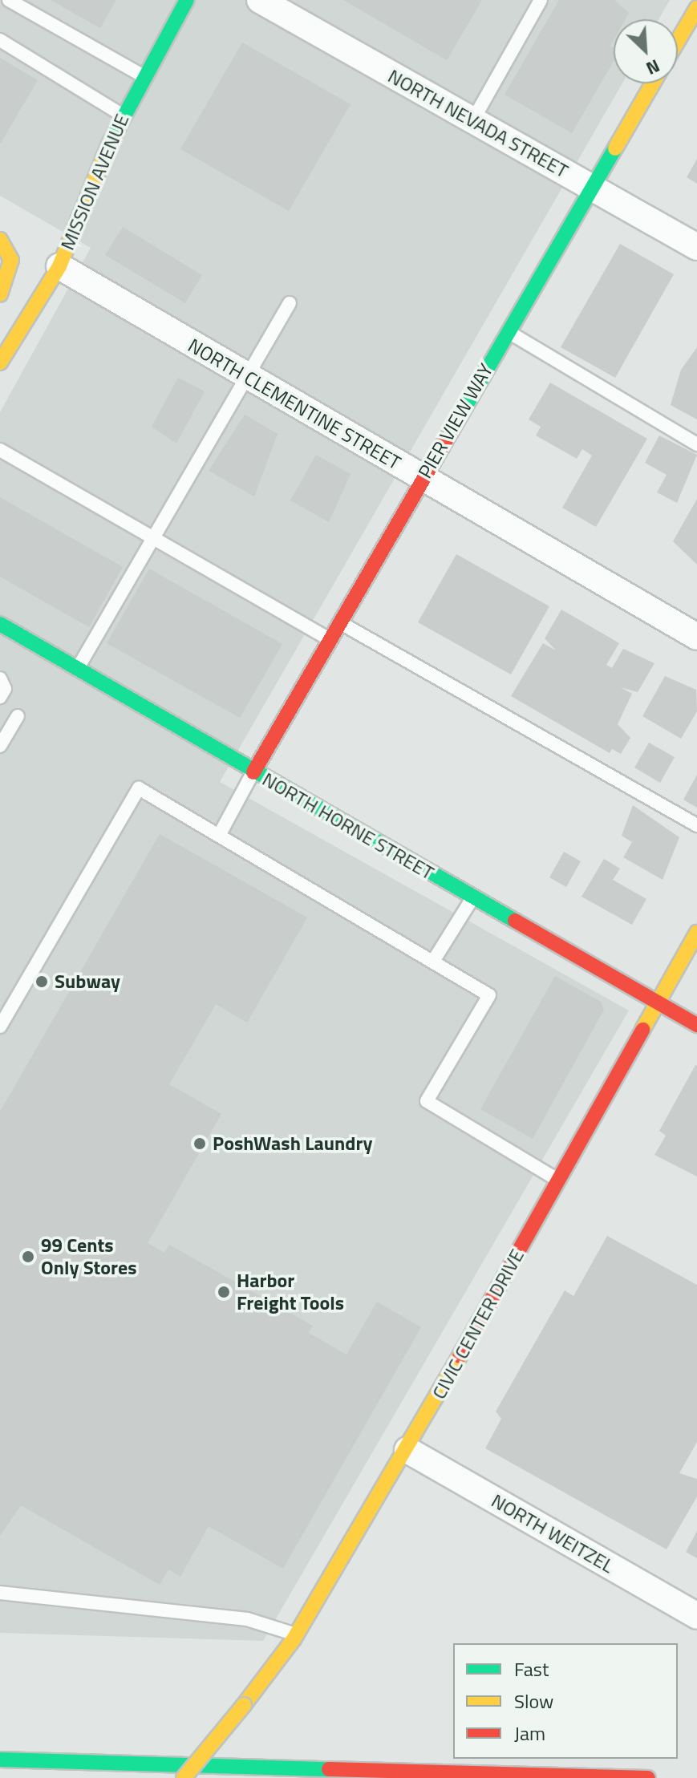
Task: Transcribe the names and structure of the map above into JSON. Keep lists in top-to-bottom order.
{
  "streets": {
    "main road": [
      "MISSION AVENUE",
      "PIER VIEW WAY",
      "NORTH HORNE STREET",
      "CIVIC CENTER DRIVE"
    ],
    "street": ["NORTH NEVADA STREET", "NORTH CLEMENTINE STREET", "NORTH WEITZEL"]
  },
  "crossings": [
    ["NORTH NEVADA STREET", "PIER VIEW WAY"],
    ["MISSION AVENUE", "NORTH CLEMENTINE STREET"],
    ["NORTH CLEMENTINE STREET", "PIER VIEW WAY"],
    ["PIER VIEW WAY", "NORTH HORNE STREET"],
    ["NORTH HORNE STREET", "CIVIC CENTER DRIVE"],
    ["CIVIC CENTER DRIVE", "NORTH WEITZEL"]
  ],
  "places": [
    "Subway",
    "PoshWash Laundry",
    "99 Cents Only Stores",
    "Harbor Freight Tools"
  ],
  "legend": ["Fast", "Slow", "Jam"],
  "north": "bottom right"
}
